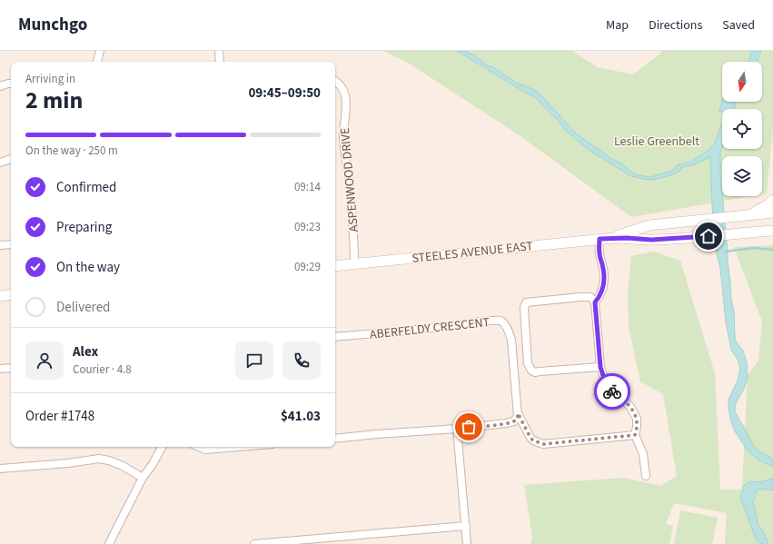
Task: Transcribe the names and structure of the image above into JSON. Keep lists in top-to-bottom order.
{
  "streets": {
    "main road": ["STEELES AVENUE EAST"],
    "street": ["ASPENWOOD DRIVE", "ABERFELDY CRESCENT"]
  },
  "crossings": [
    ["ASPENWOOD DRIVE", "STEELES AVENUE EAST"]
  ],
  "parks": ["Leslie Greenbelt"],
  "north": "bottom",
  "page": {
    "header": "Munchgo",
    "nav": ["Map", "Directions", "Saved"],
    "heading": ["2 min", "Arriving in", "09:45–09:50"],
    "panel": [
      "Alex",
      "Courier · 4.8",
      "Order #1748",
      "$41.03"
    ],
    "bar": "On the way · 250 m",
    "list": [
      ["Confirmed", "09:14"],
      ["Preparing", "09:23"],
      ["On the way", "09:29"],
      "Delivered"
    ]
  }
}
